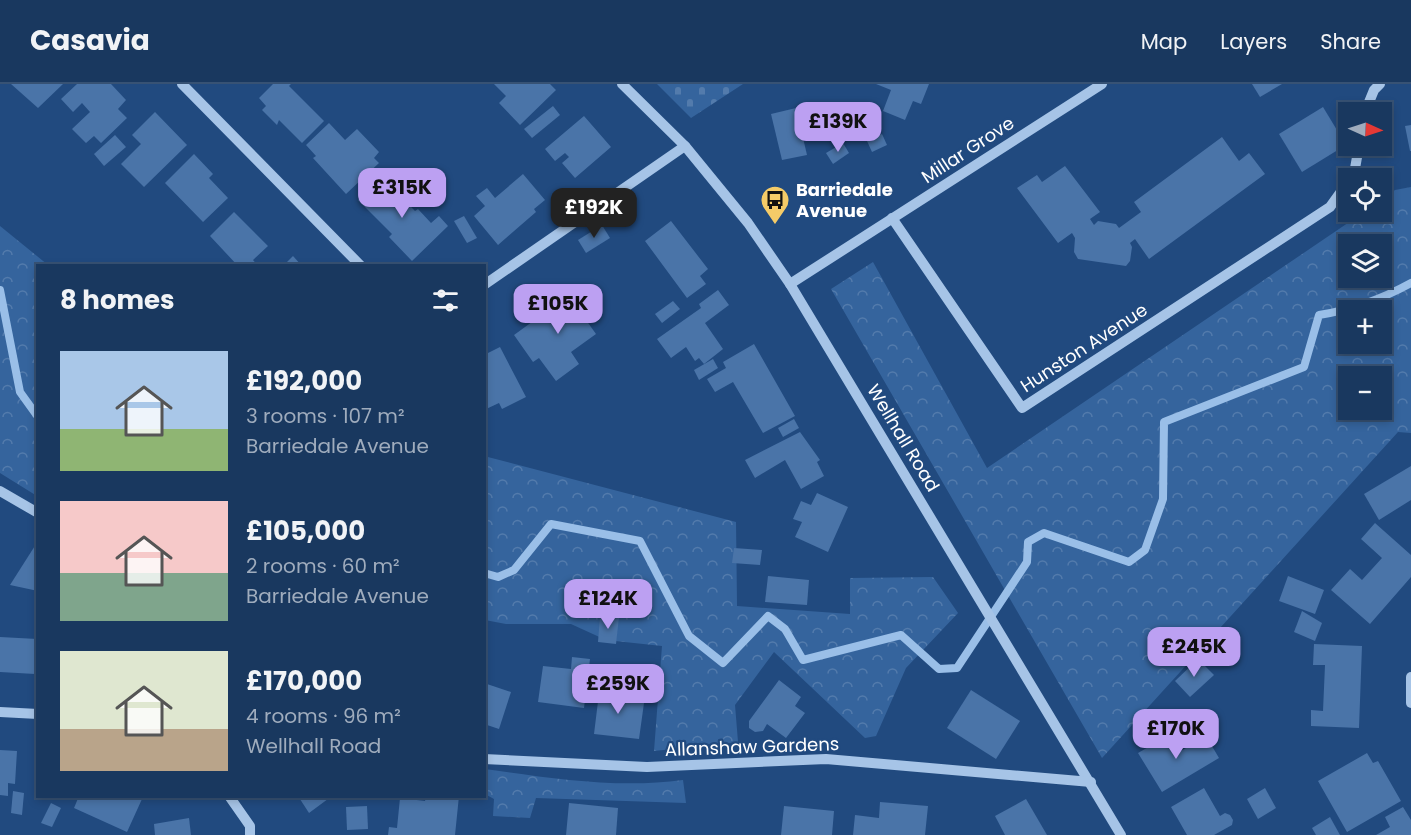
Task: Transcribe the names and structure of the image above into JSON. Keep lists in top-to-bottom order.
{
  "streets": {
    "street": [
      "Millar Grove",
      "Hunston Avenue",
      "Wellhall Road",
      "Allanshaw Gardens"
    ]
  },
  "crossings": [
    ["Millar Grove", "Hunston Avenue"],
    ["Millar Grove", "Wellhall Road"],
    ["Wellhall Road", "Allanshaw Gardens"]
  ],
  "places": {
    "bus stop": ["Barriedale Avenue"]
  },
  "north": "right",
  "page": {
    "header": "Casavia",
    "nav": ["Map", "Layers", "Share"],
    "map_buttons": ["+", "−"],
    "price": [
      "£139K",
      "£315K",
      "£192K",
      "£105K",
      "£124K",
      "£245K",
      "£259K",
      "£170K"
    ],
    "heading": "8 homes",
    "list": [
      {
        "name": "£192,000",
        "note": "3 rooms · 107 m² · Barriedale Avenue"
      },
      {
        "name": "£105,000",
        "note": "2 rooms · 60 m² · Barriedale Avenue"
      },
      {
        "name": "£170,000",
        "note": "4 rooms · 96 m² · Wellhall Road"
      }
    ]
  }
}
